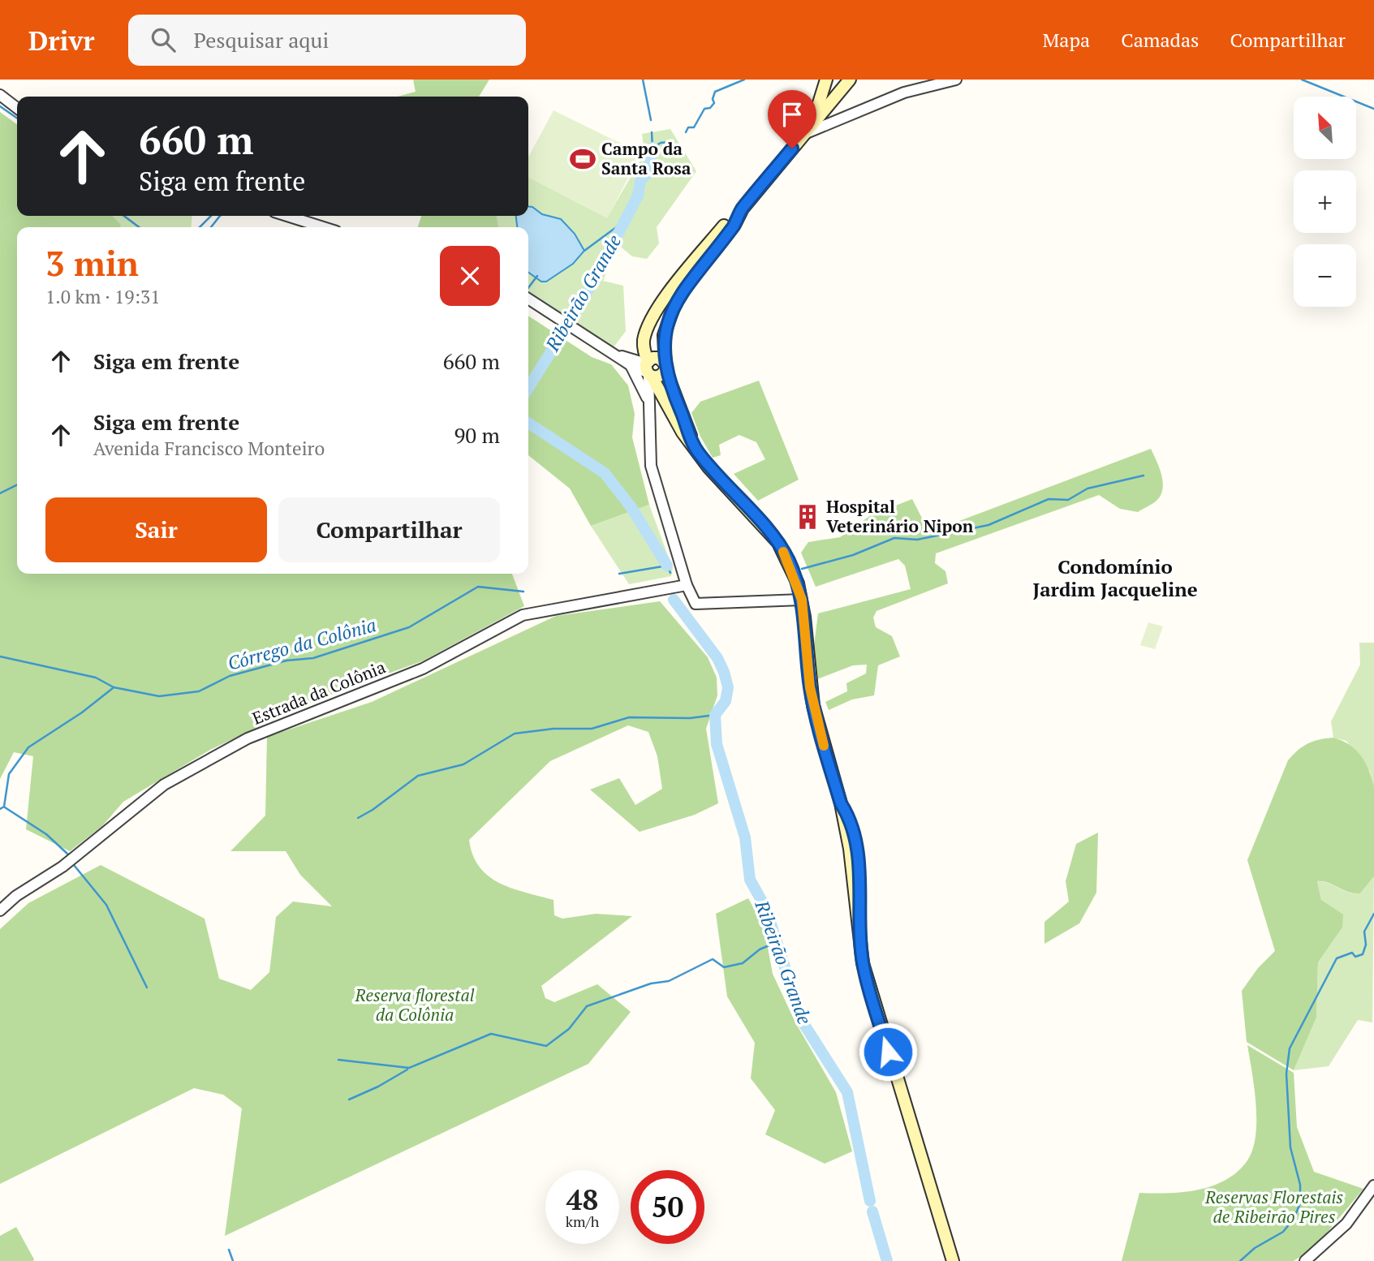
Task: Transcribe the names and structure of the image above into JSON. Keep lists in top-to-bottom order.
{
  "streets": {
    "street": ["Estrada da Colônia"]
  },
  "districts": ["Condomínio Jardim Jacqueline"],
  "water": ["Ribeirão Grande", "Córrego da Colônia"],
  "parks": ["Reserva florestal da Colônia", "Reservas Florestais de Ribeirão Pires"],
  "places": {
    "sports": ["Campo da Santa Rosa"],
    "building": ["Hospital Veterinário Nipon"]
  },
  "north": "top left",
  "page": {
    "header": "Drivr",
    "search": "Pesquisar aqui",
    "nav": ["Mapa", "Camadas", "Compartilhar"],
    "map_buttons": ["+", "−"],
    "turn": ["660 m", "Siga em frente"],
    "heading": ["3 min", "1.0 km · 19:31"],
    "list": [
      {
        "name": "Siga em frente",
        "value": "660 m"
      },
      {
        "name": "Siga em frente",
        "note": "Avenida Francisco Monteiro",
        "value": "90 m"
      }
    ],
    "buttons": ["Sair", "Compartilhar"],
    "speed": "48 km/h",
    "limit": "50"
  }
}
